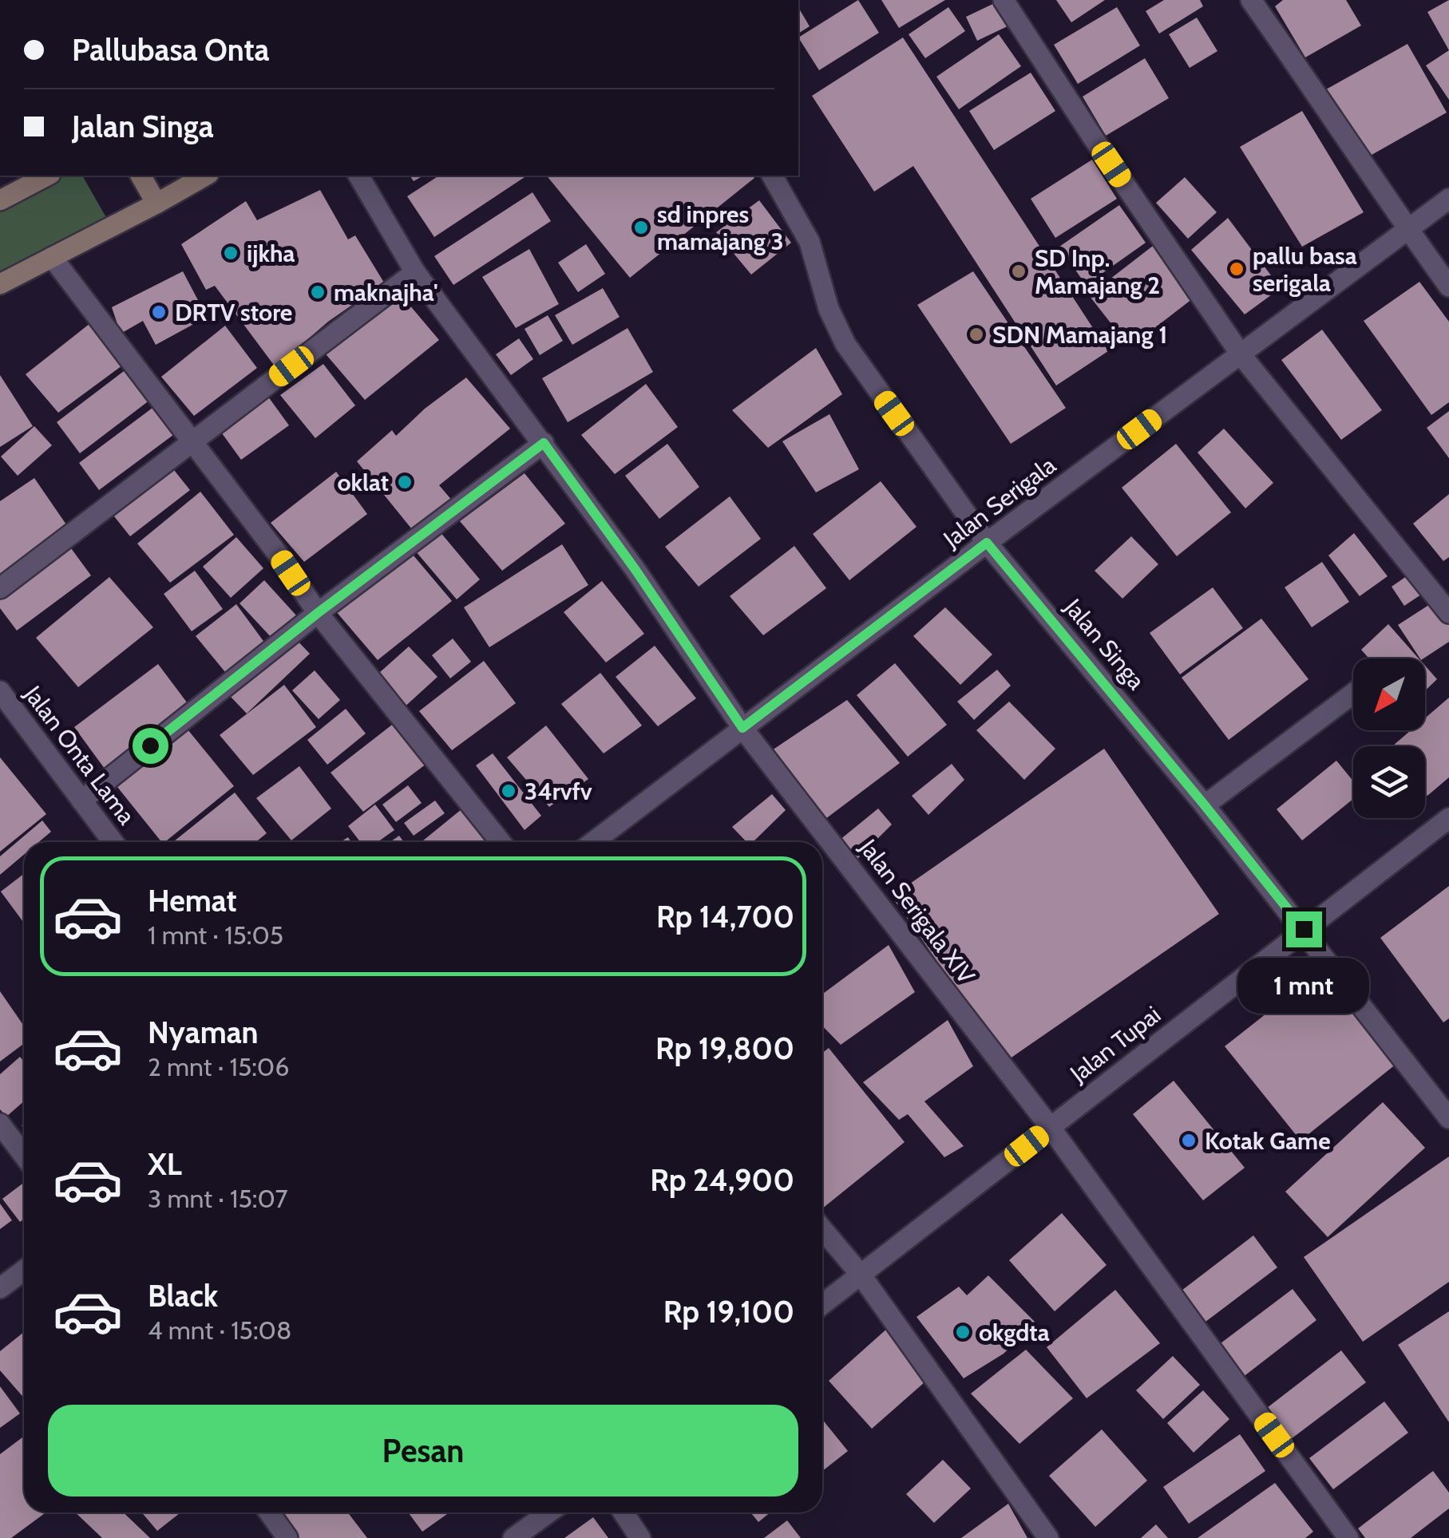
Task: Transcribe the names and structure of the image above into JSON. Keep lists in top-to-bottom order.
{
  "streets": {
    "street": [
      "Jalan Serigala",
      "Jalan Singa",
      "Jalan Onta Lama",
      "Jalan Serigala XIV",
      "Jalan Tupai"
    ]
  },
  "crossings": [
    ["Jalan Serigala", "Jalan Singa"],
    ["Jalan Serigala", "Jalan Serigala XIV"],
    ["Jalan Singa", "Jalan Tupai"],
    ["Jalan Serigala XIV", "Jalan Tupai"]
  ],
  "places": [
    "sd inpres mamajang 3",
    "ijkha",
    "pallu basa serigala",
    "SD Inp. Mamajang 2",
    "maknajha'",
    "DRTV store",
    "SDN Mamajang 1",
    "oklat",
    "34rvfv",
    "Kotak Game",
    "okgdta"
  ],
  "north": "bottom left",
  "page": {
    "banner": ["Pallubasa Onta", "Jalan Singa"],
    "list": [
      {
        "name": "Hemat",
        "note": "1 mnt · 15:05",
        "value": "Rp 14,700"
      },
      {
        "name": "Nyaman",
        "note": "2 mnt · 15:06",
        "value": "Rp 19,800"
      },
      {
        "name": "XL",
        "note": "3 mnt · 15:07",
        "value": "Rp 24,900"
      },
      {
        "name": "Black",
        "note": "4 mnt · 15:08",
        "value": "Rp 19,100"
      }
    ],
    "bubble": "1 mnt",
    "buttons": "Pesan"
  }
}
